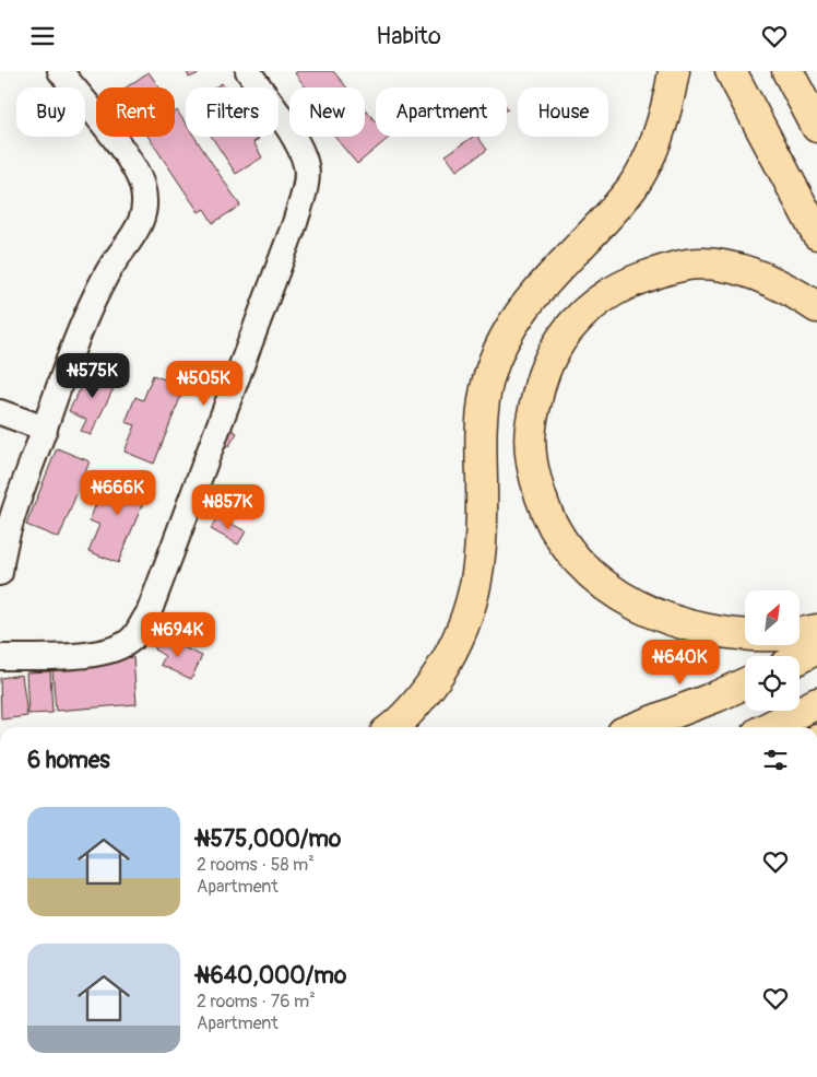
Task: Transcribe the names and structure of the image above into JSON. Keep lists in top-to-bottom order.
{
  "north": "top right",
  "page": {
    "header": "Habito",
    "chip": [
      "Buy",
      "Rent",
      "Filters",
      "New",
      "Apartment",
      "House"
    ],
    "price": [
      "₦575K",
      "₦505K",
      "₦666K",
      "₦857K",
      "₦694K",
      "₦640K"
    ],
    "heading": "6 homes",
    "list": [
      {
        "name": "₦575,000/mo",
        "note": "2 rooms · 58 m² · Apartment"
      },
      {
        "name": "₦640,000/mo",
        "note": "2 rooms · 76 m² · Apartment"
      }
    ]
  }
}
